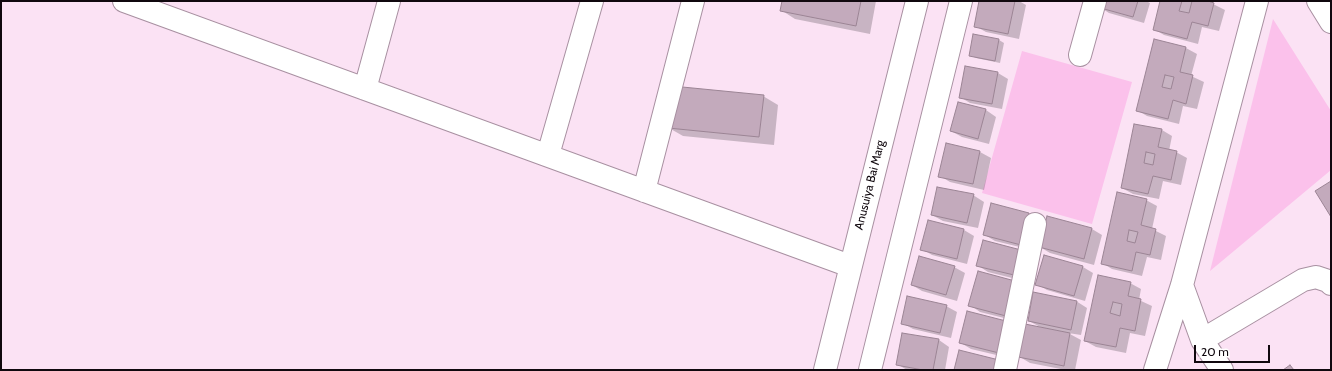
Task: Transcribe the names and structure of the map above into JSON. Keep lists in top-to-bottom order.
{
  "streets": {
    "street": ["Anusuiya Bai Marg"]
  },
  "scale_bar": "20 m"
}
